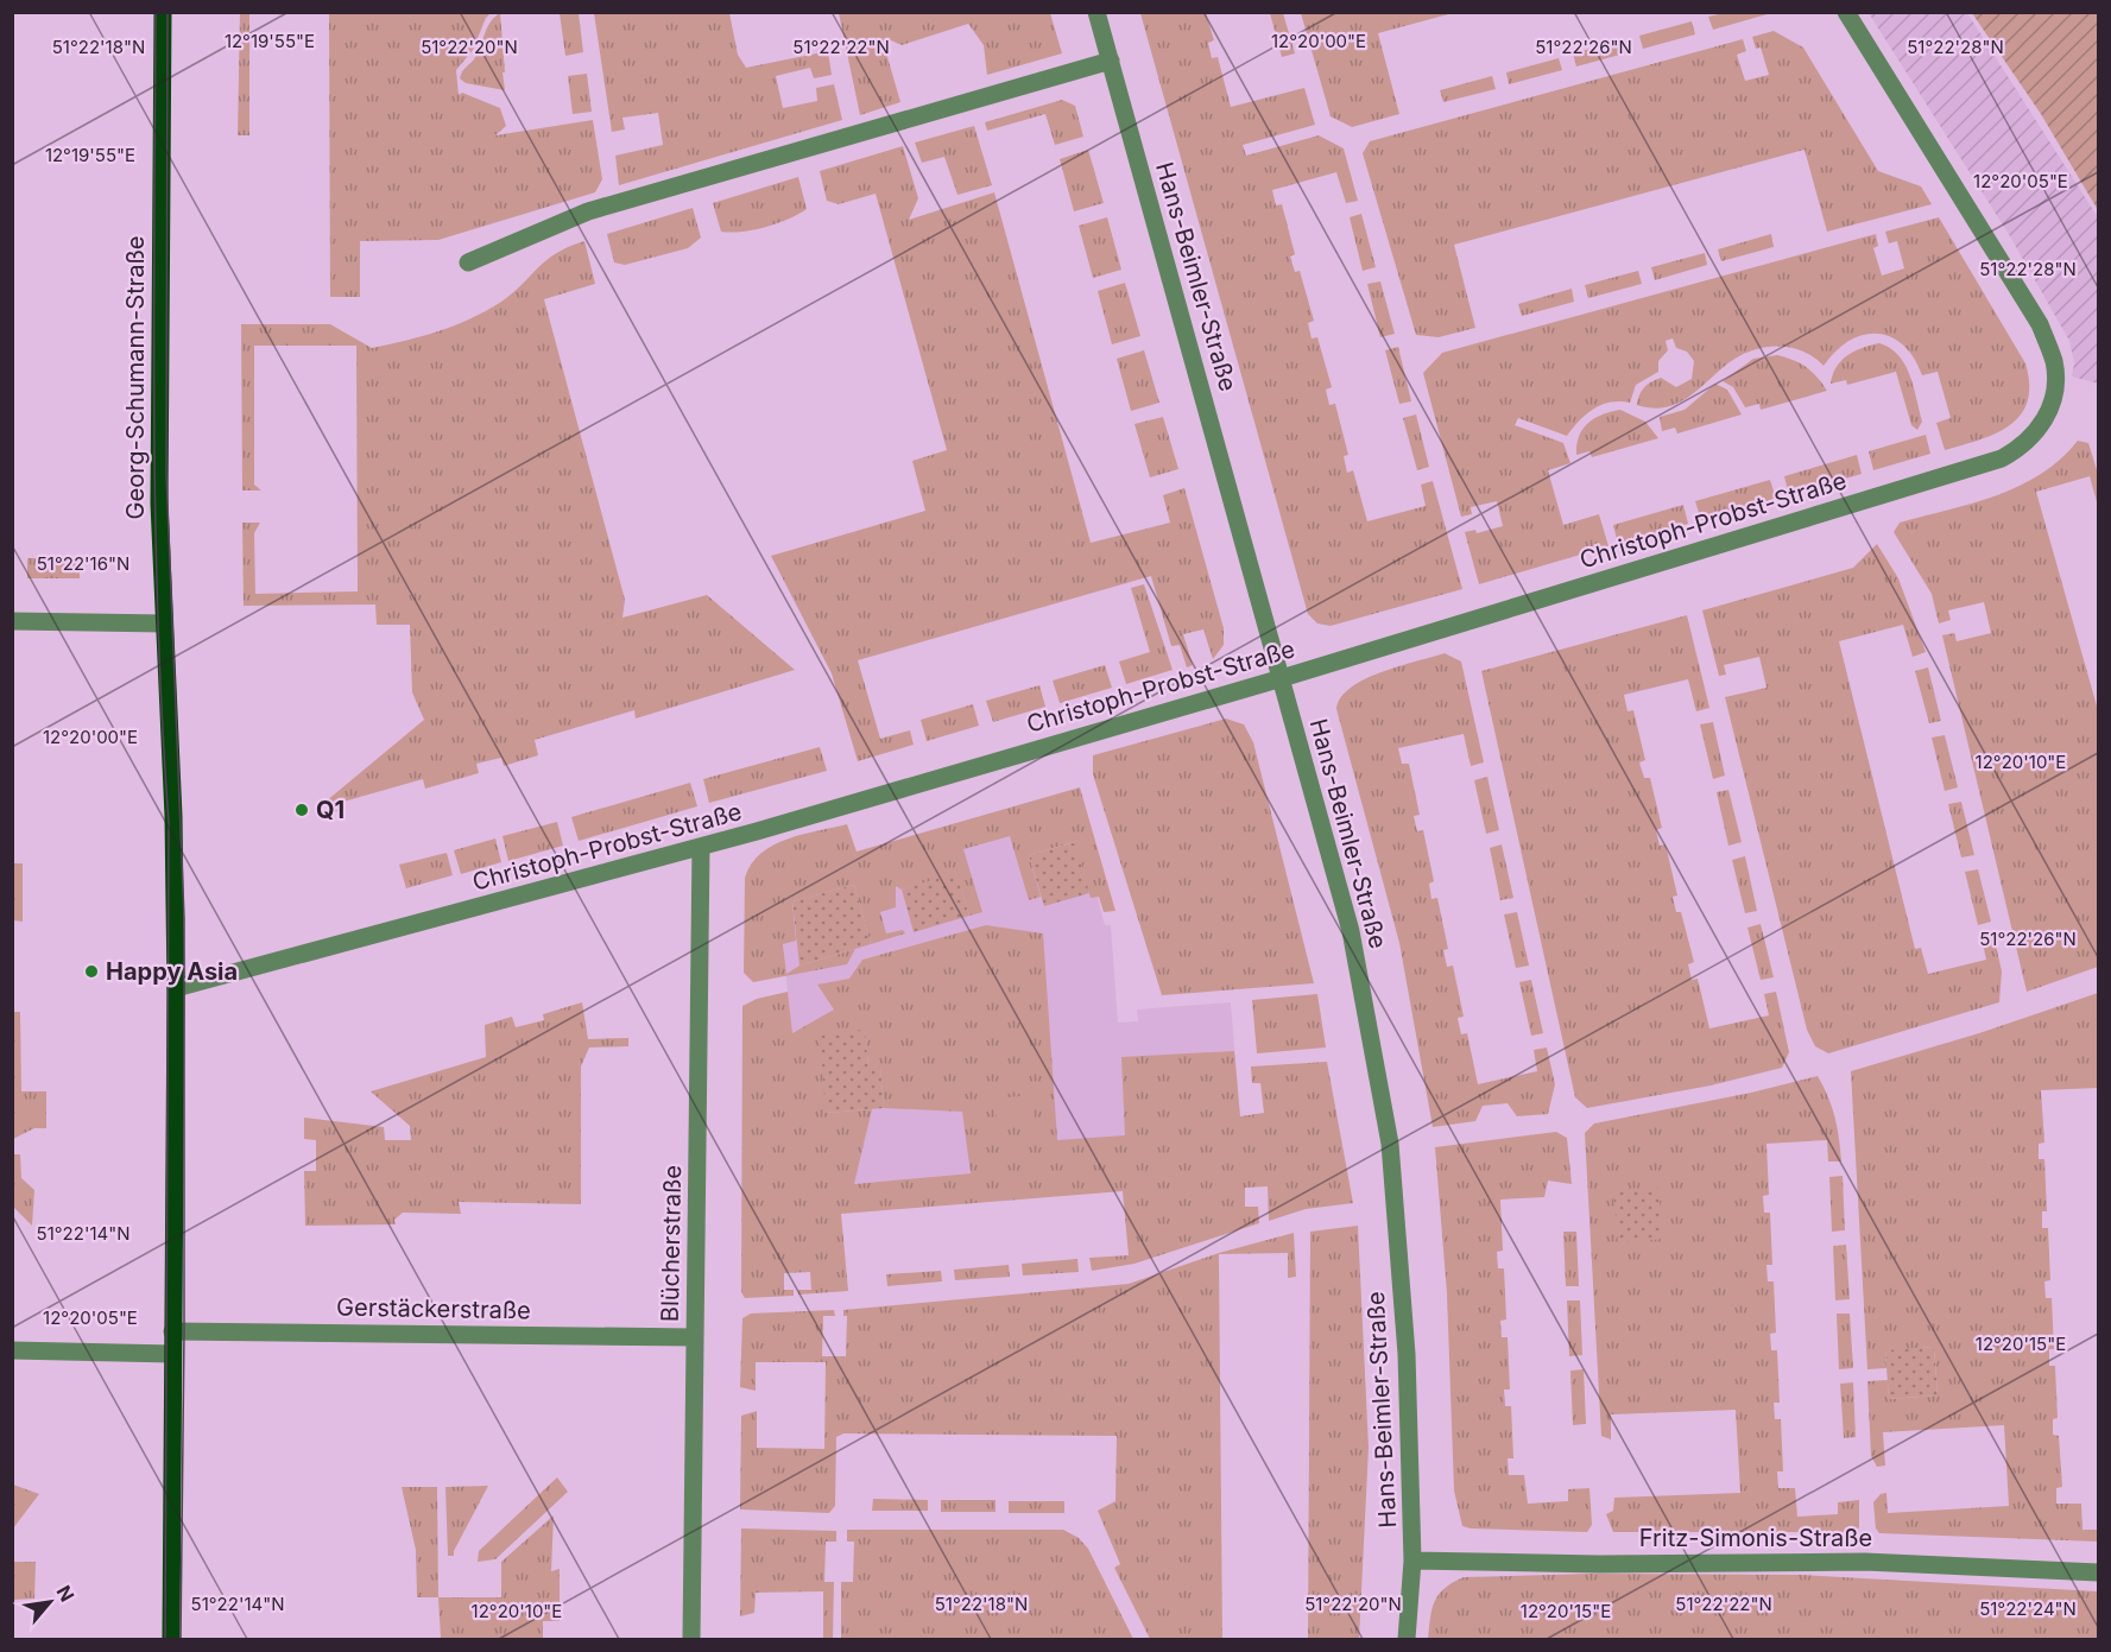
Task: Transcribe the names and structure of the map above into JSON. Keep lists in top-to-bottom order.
{
  "streets": {
    "main road": ["Georg-Schumann-Straße"],
    "street": [
      "Hans-Beimler-Straße",
      "Christoph-Probst-Straße",
      "Blücherstraße",
      "Gerstäckerstraße",
      "Fritz-Simonis-Straße"
    ]
  },
  "crossings": [
    ["Hans-Beimler-Straße", "Christoph-Probst-Straße"],
    ["Hans-Beimler-Straße", "Fritz-Simonis-Straße"],
    ["Georg-Schumann-Straße", "Christoph-Probst-Straße"],
    ["Georg-Schumann-Straße", "Gerstäckerstraße"],
    ["Christoph-Probst-Straße", "Blücherstraße"],
    ["Blücherstraße", "Gerstäckerstraße"]
  ],
  "places": ["Q1", "Happy Asia"],
  "north": "top right",
  "coordinates": [
    "12°19'55\"E",
    "12°20'00\"E",
    "51°22'18\"N",
    "51°22'20\"N",
    "51°22'22\"N",
    "51°22'26\"N",
    "51°22'28\"N",
    "12°20'05\"E",
    "51°22'16\"N",
    "12°20'10\"E",
    "51°22'14\"N",
    "12°20'15\"E",
    "51°22'24\"N"
  ]
}
